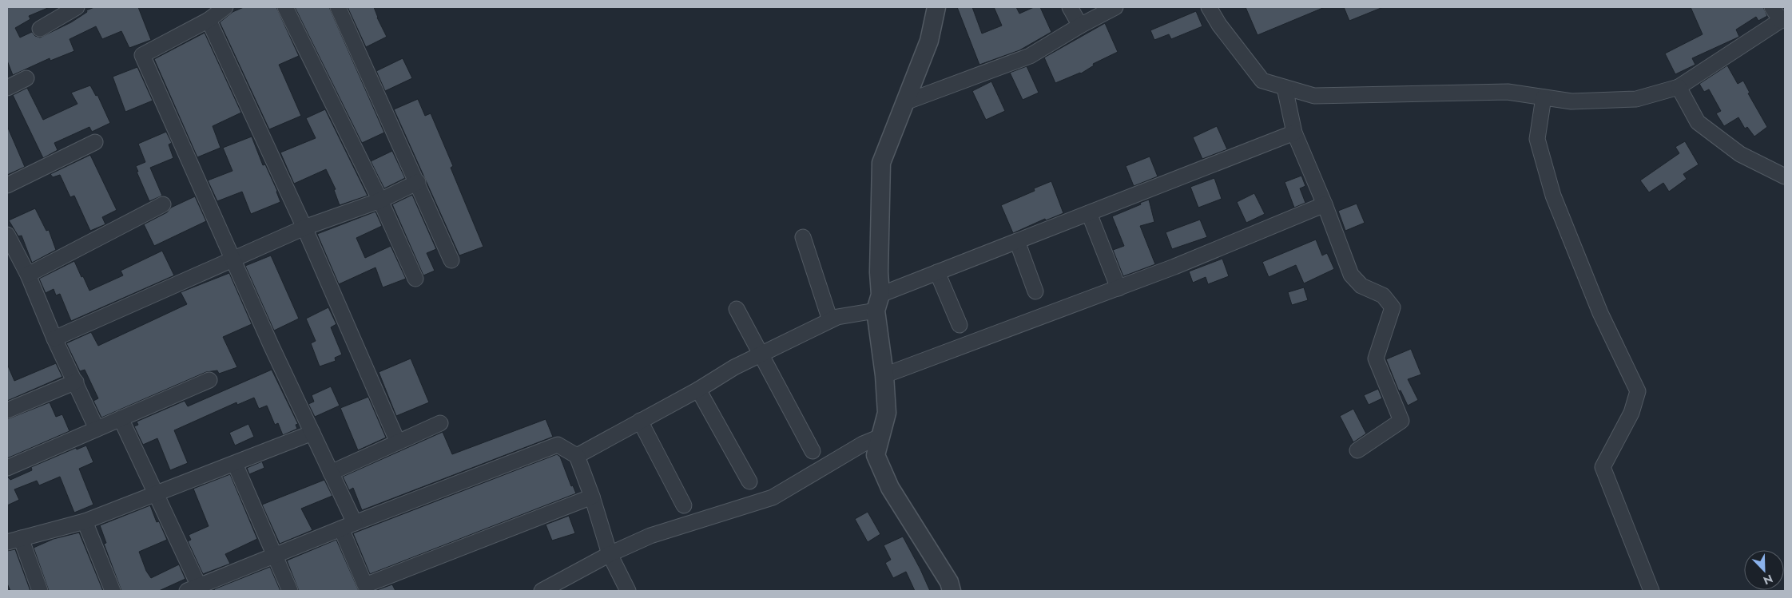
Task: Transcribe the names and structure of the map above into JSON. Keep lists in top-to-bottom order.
{
  "north": "bottom right"
}
